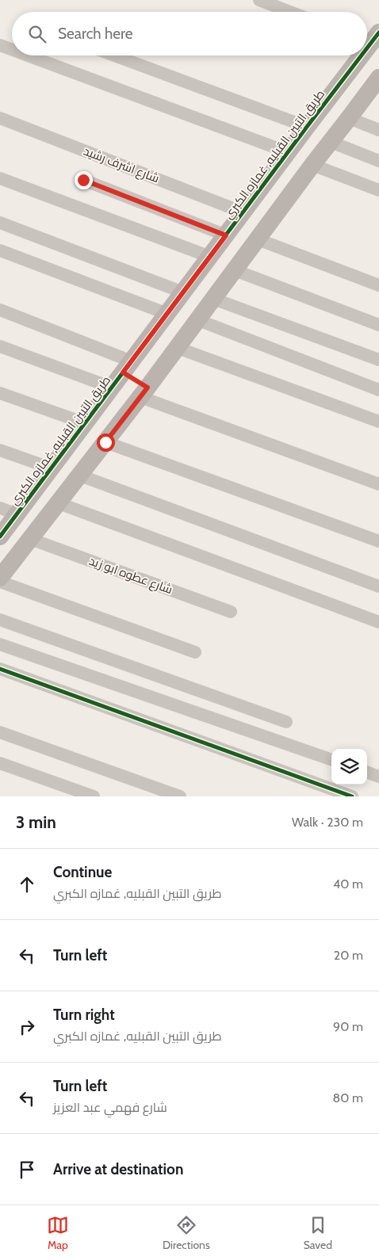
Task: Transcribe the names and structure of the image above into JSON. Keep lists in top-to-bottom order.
{
  "streets": {
    "street": ["طريق التبين القبليه, غمازه الكبري", "شارع اشرف رشيد", "شارع عطوه ابو زيد"]
  },
  "crossings": [
    ["طريق التبين القبليه, غمازه الكبري", "شارع اشرف رشيد"]
  ],
  "page": {
    "search": "Search here",
    "heading": ["3 min", "Walk · 230 m"],
    "list": [
      ["Continue", "طريق التبين القبليه, غمازه الكبري", "40 m"],
      ["Turn left", "20 m"],
      ["Turn right", "طريق التبين القبليه, غمازه الكبري", "90 m"],
      ["Turn left", "شارع فهمي عبد العزيز", "80 m"],
      "Arrive at destination"
    ],
    "nav": ["Map", "Directions", "Saved"]
  }
}
